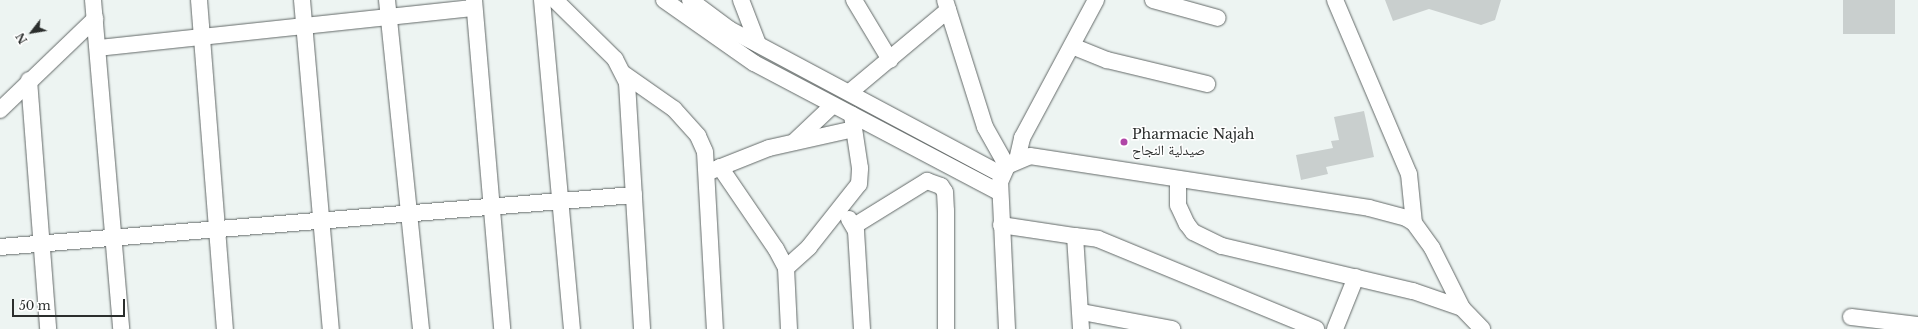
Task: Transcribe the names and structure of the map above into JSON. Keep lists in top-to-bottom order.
{
  "places": ["Pharmacie Najah صيدلية النجاح"],
  "scale_bar": "50 m",
  "north": "bottom left"
}
